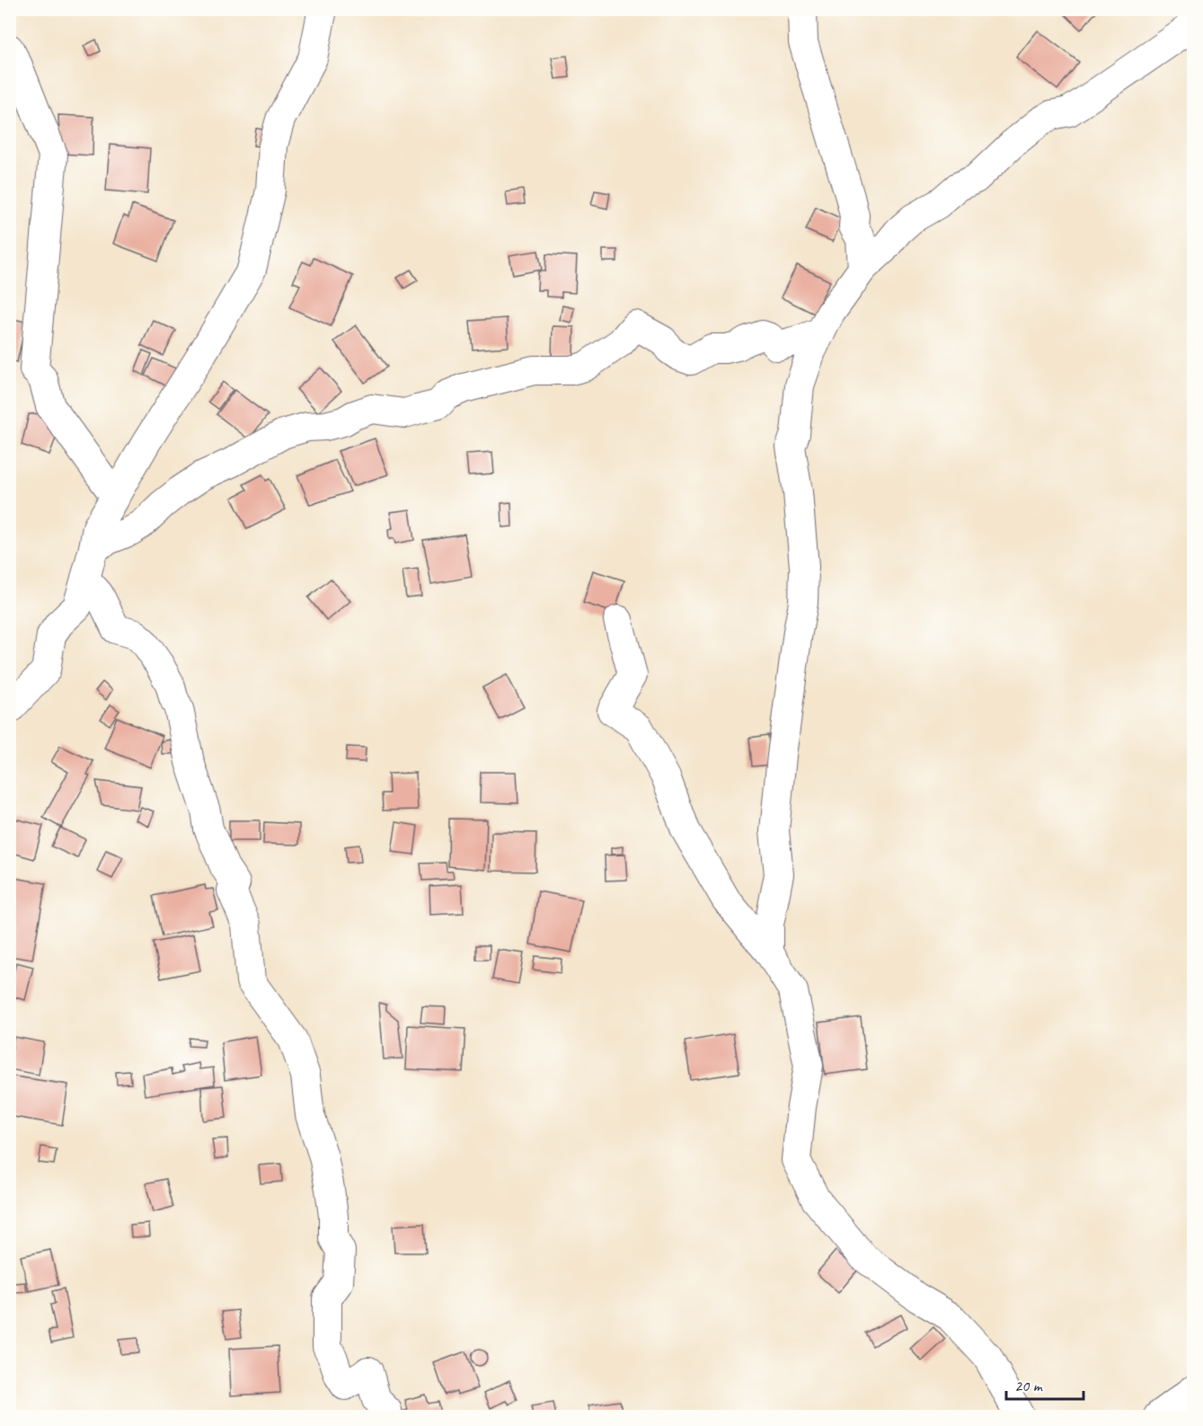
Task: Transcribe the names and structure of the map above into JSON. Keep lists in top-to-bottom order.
{
  "scale_bar": "20 m"
}
